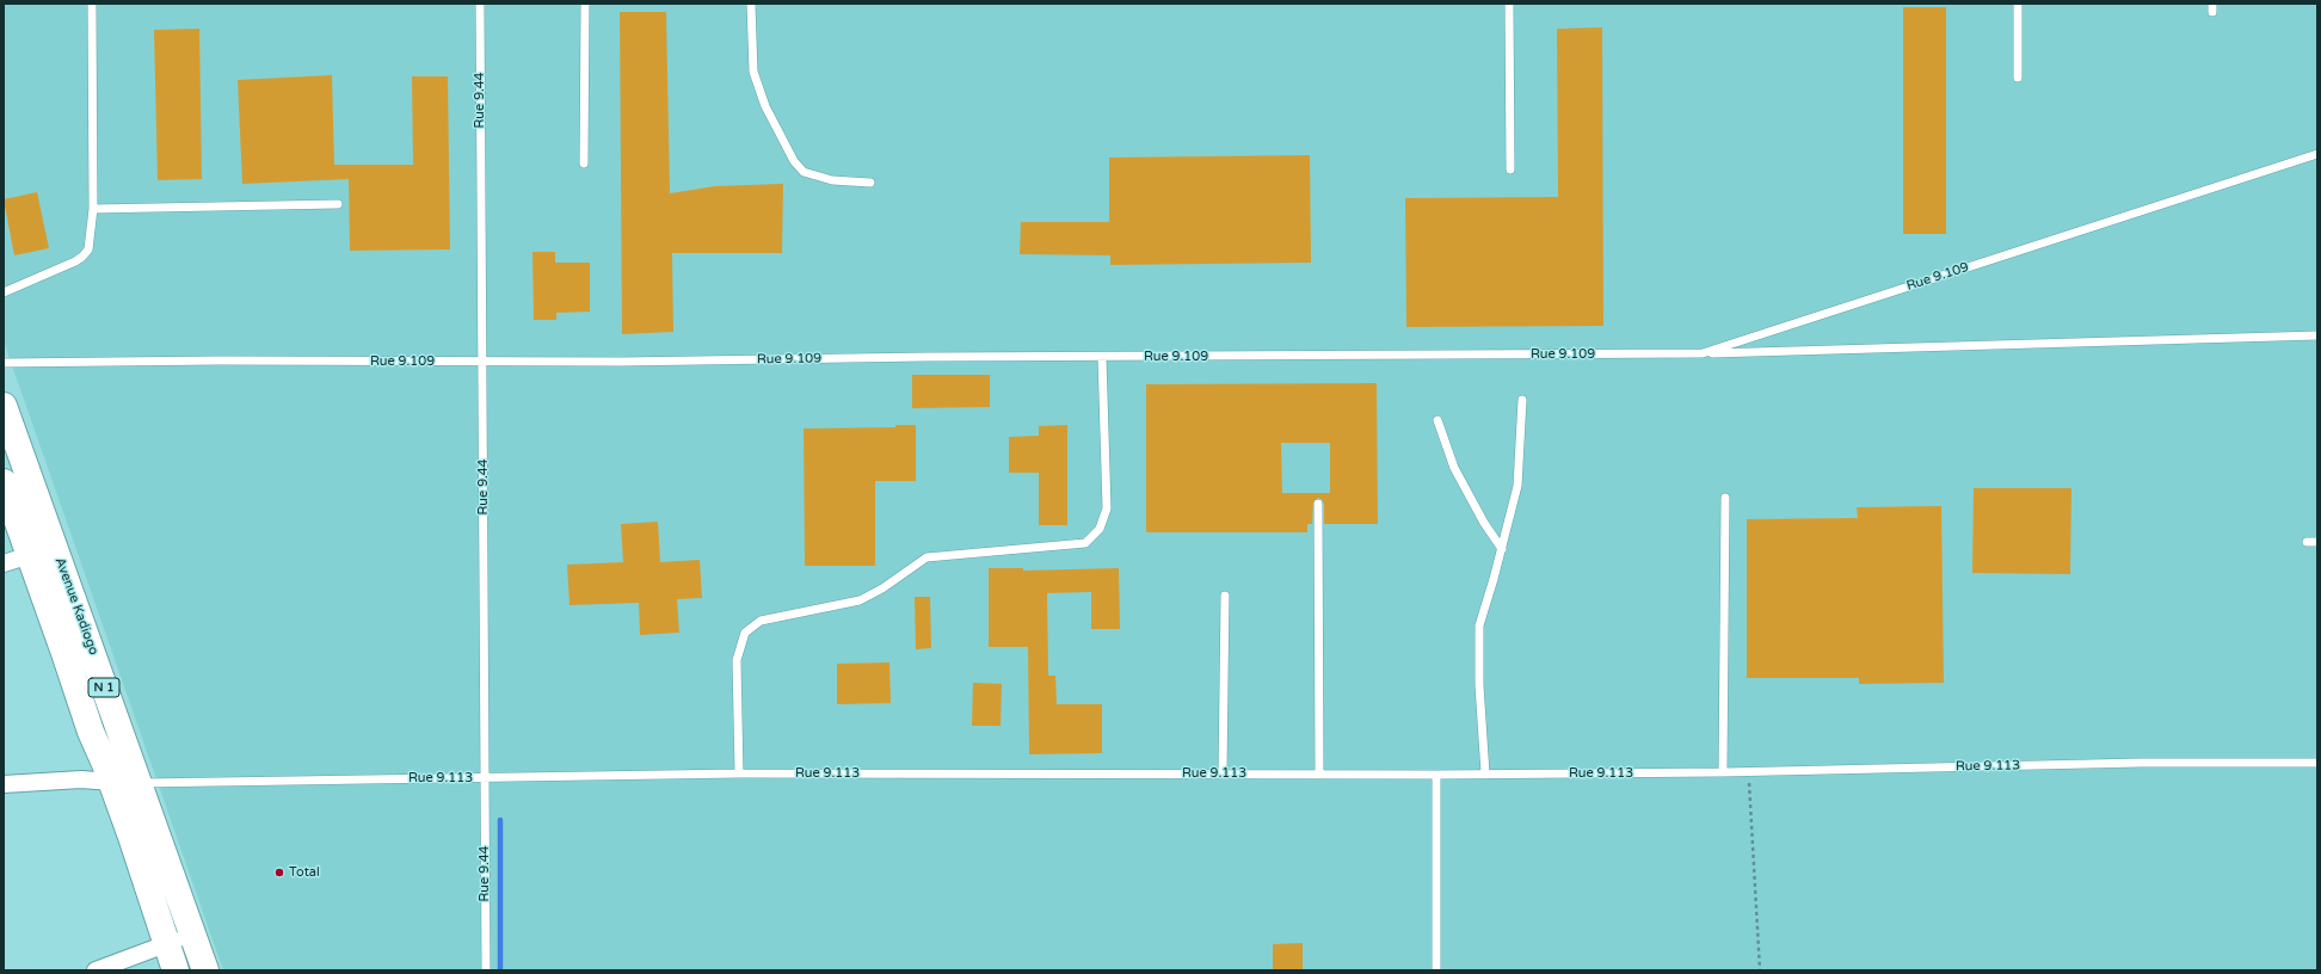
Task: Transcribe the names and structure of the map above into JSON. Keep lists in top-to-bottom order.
{
  "streets": {
    "highway": ["Avenue Kadiogo", "N 1"],
    "lane": ["Rue 9.44", "Rue 9.109", "Rue 9.113"]
  },
  "crossings": [
    ["Rue 9.44", "Rue 9.109"],
    ["Rue 9.44", "Rue 9.113"],
    ["Avenue Kadiogo", "Rue 9.113"]
  ],
  "places": ["Total"]
}
